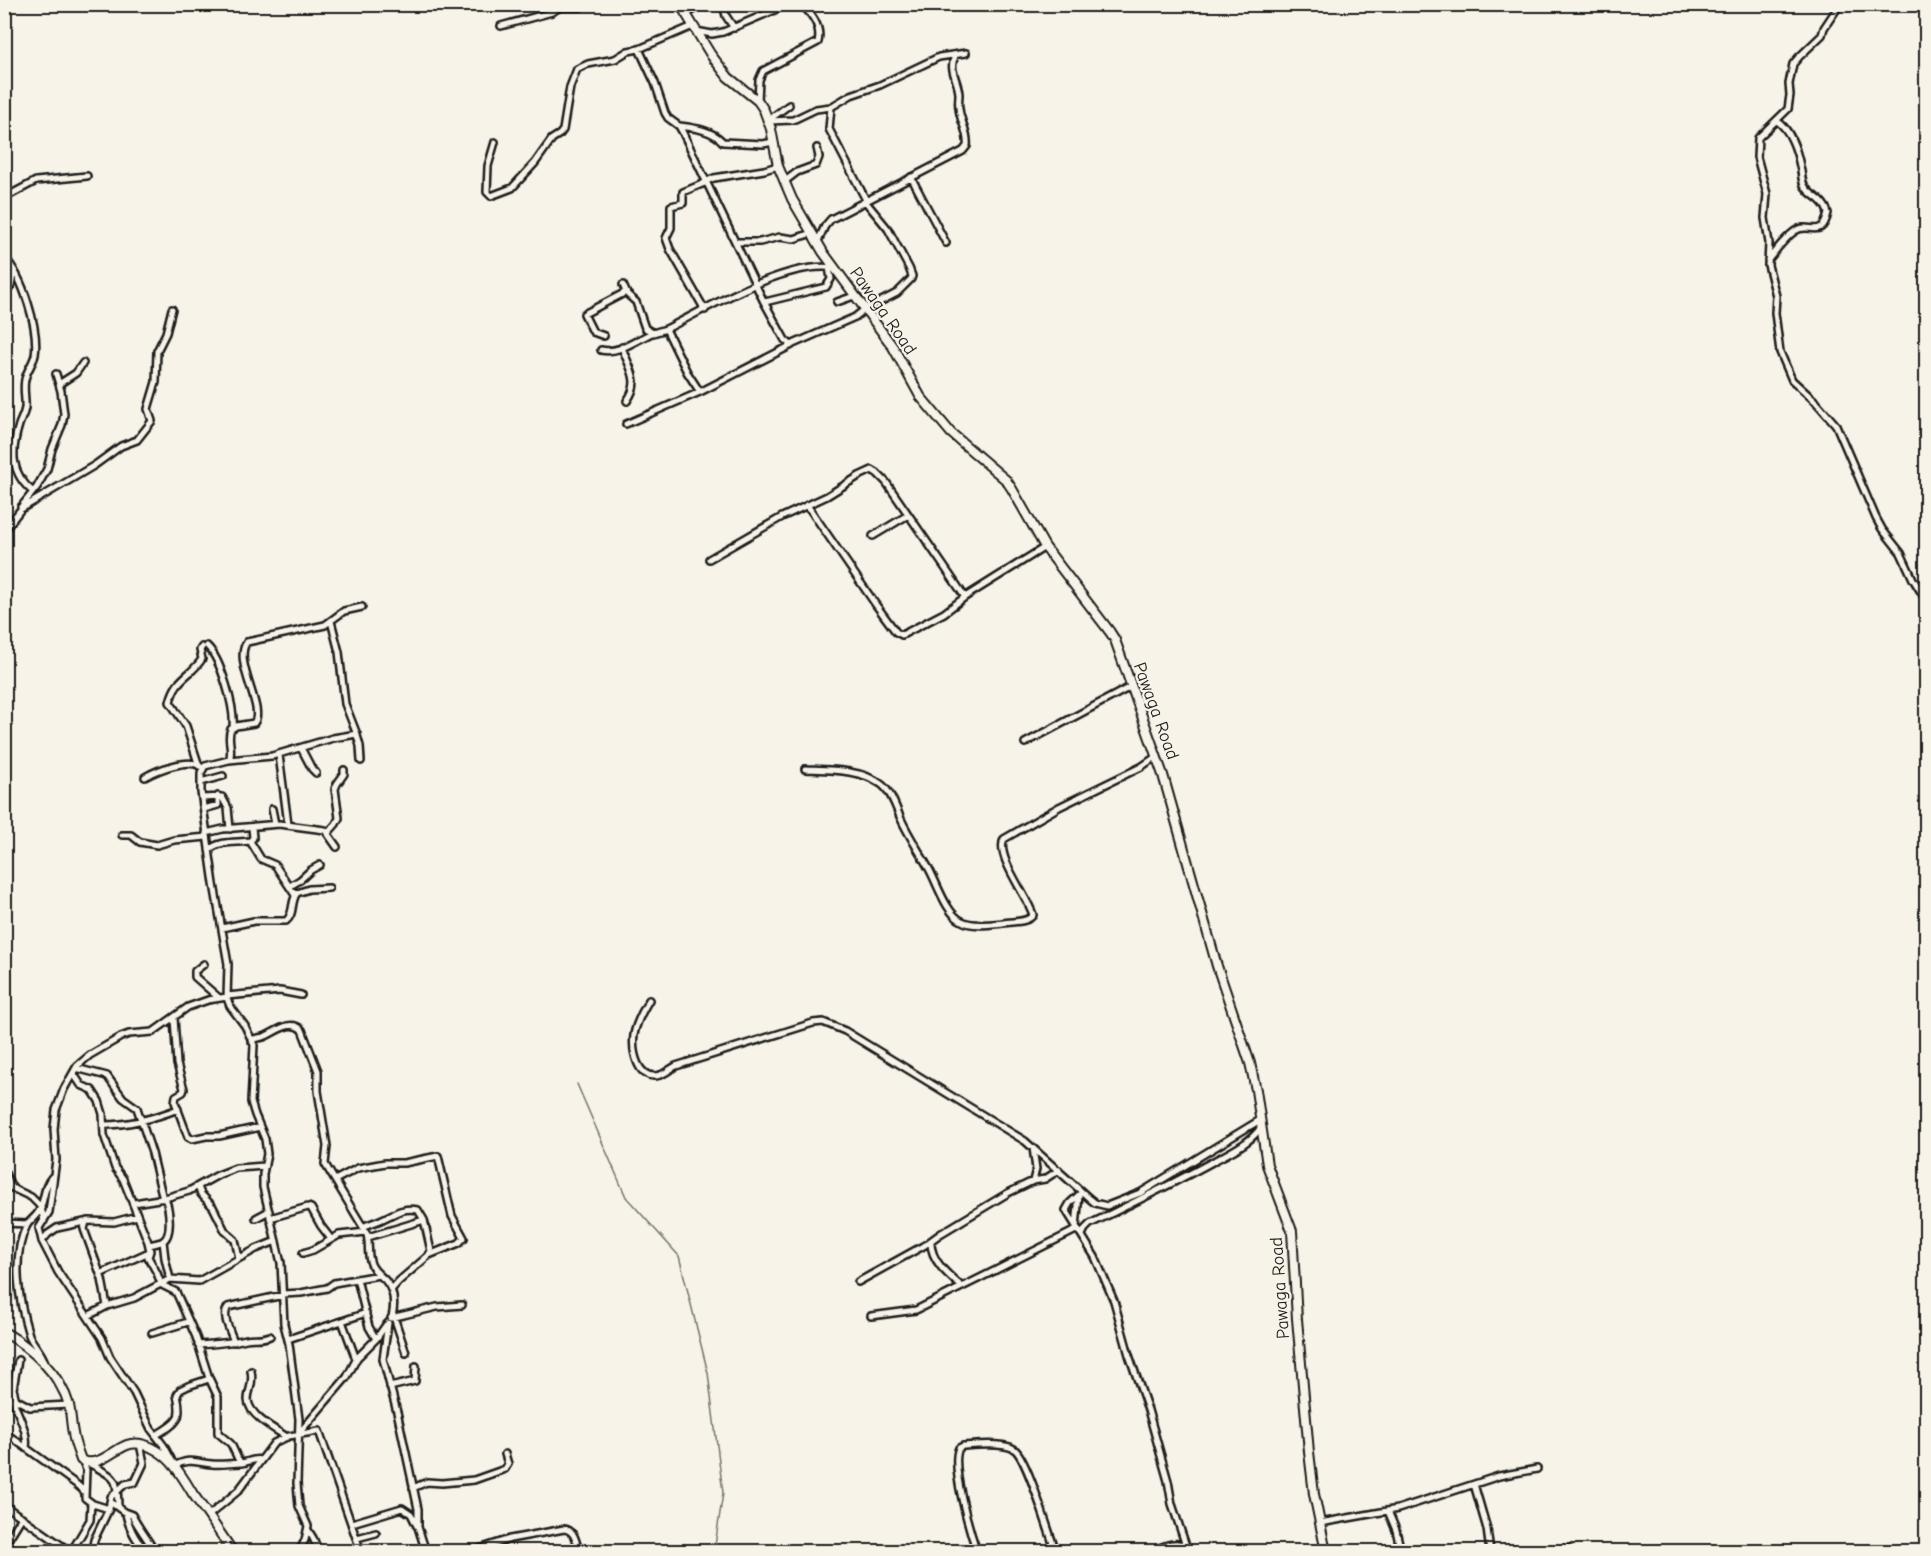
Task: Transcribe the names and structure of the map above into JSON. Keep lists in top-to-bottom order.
{
  "streets": {
    "main road": ["Pawaga Road"]
  }
}
